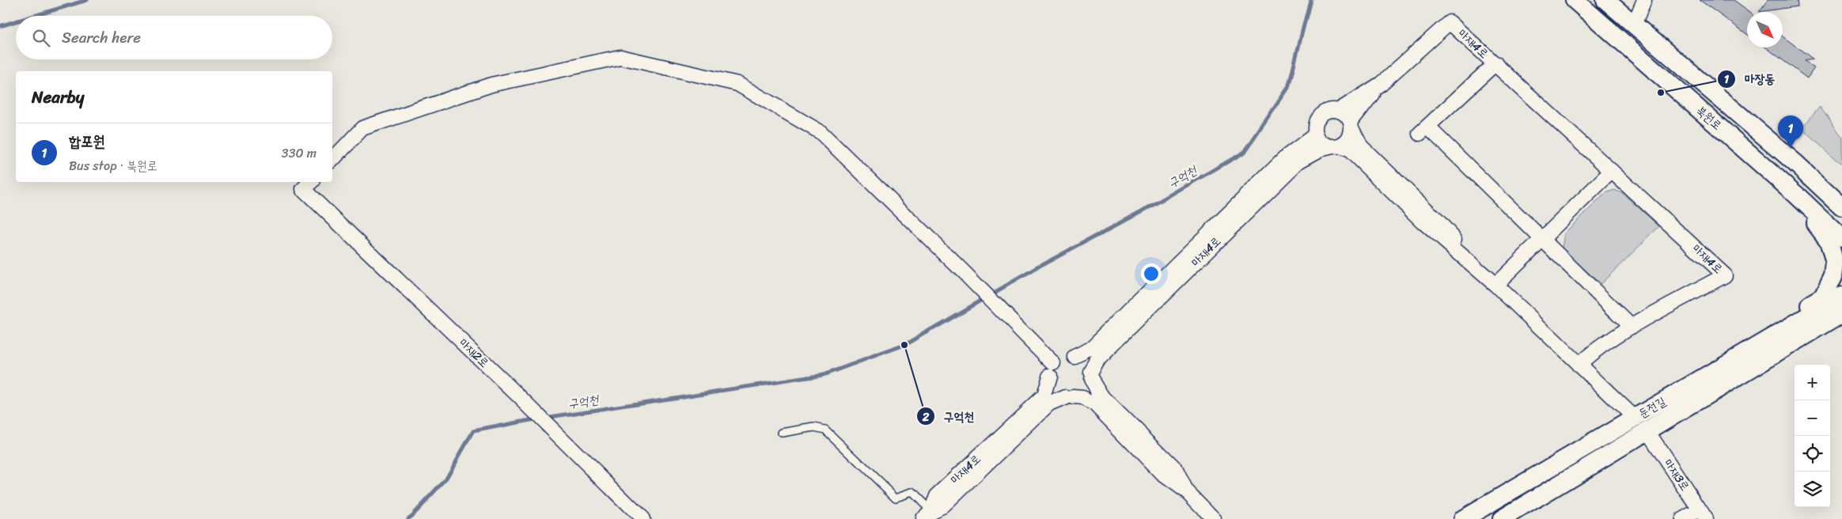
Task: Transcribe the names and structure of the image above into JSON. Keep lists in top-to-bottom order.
{
  "streets": {
    "street": [
      "마재4로",
      "북원로",
      "마재2로",
      "둔전길",
      "마재3로"
    ]
  },
  "crossings": [
    ["둔전길", "마재3로"]
  ],
  "water": ["구억천"],
  "places": ["마장동", "구억천"],
  "north": "bottom right",
  "page": {
    "search": "Search here",
    "heading": "Nearby",
    "pins": "1",
    "list": [
      {
        "mark": "1",
        "name": "합포원",
        "note": "Bus stop · 북원로",
        "value": "330 m"
      }
    ],
    "map_buttons": ["+", "−"]
  }
}
